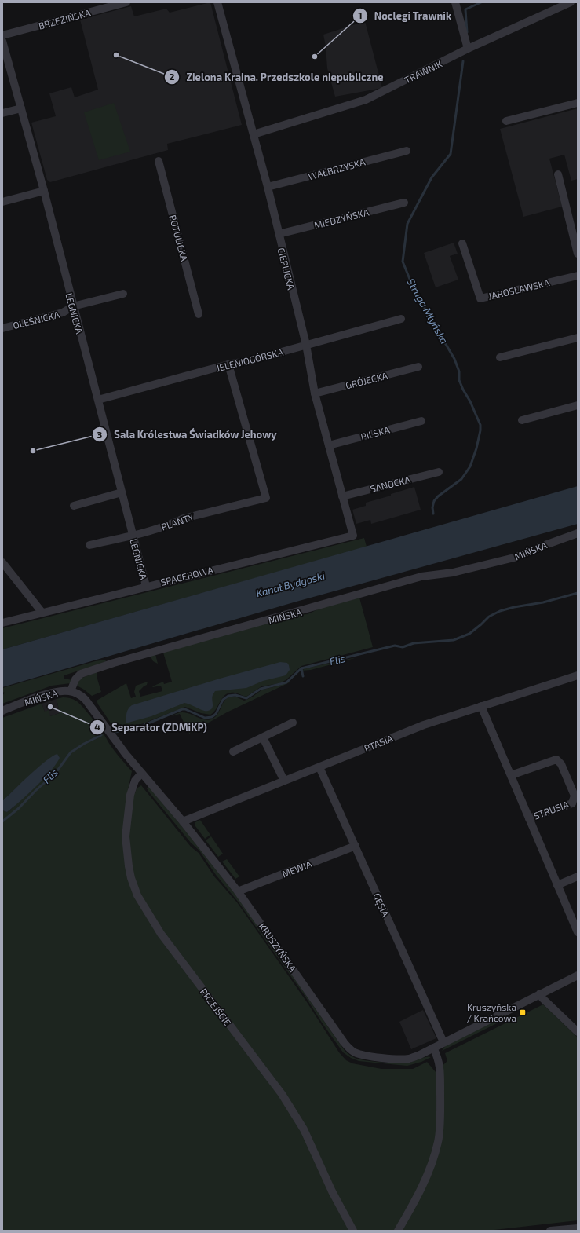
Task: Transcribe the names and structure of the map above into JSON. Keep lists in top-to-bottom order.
{
  "streets": {
    "street": [
      "BRZEZIŃSKA",
      "TRAWNIK",
      "WAŁBRZYSKA",
      "MIEDZYŃSKA",
      "POTULICKA",
      "CIEPLICKA",
      "JAROSŁAWSKA",
      "LEGNICKA",
      "OLEŚNICKA",
      "JELENIOGÓRSKA",
      "GRÓJECKA",
      "PILSKA",
      "SANOCKA",
      "PLANTY",
      "MIŃSKA",
      "SPACEROWA",
      "PTASIA",
      "STRUSIA",
      "MEWIA",
      "GĘSIA",
      "KRUSZYŃSKA",
      "PRZEJŚCIE"
    ]
  },
  "crossings": [
    ["TRAWNIK", "CIEPLICKA"],
    ["WAŁBRZYSKA", "CIEPLICKA"],
    ["MIEDZYŃSKA", "CIEPLICKA"],
    ["CIEPLICKA", "JELENIOGÓRSKA"],
    ["CIEPLICKA", "GRÓJECKA"],
    ["CIEPLICKA", "PILSKA"],
    ["CIEPLICKA", "SANOCKA"],
    ["CIEPLICKA", "SPACEROWA"],
    ["LEGNICKA", "OLEŚNICKA"],
    ["LEGNICKA", "JELENIOGÓRSKA"],
    ["LEGNICKA", "PLANTY"],
    ["LEGNICKA", "SPACEROWA"],
    ["JELENIOGÓRSKA", "PLANTY"],
    ["MIŃSKA", "KRUSZYŃSKA"],
    ["PTASIA", "STRUSIA"],
    ["PTASIA", "GĘSIA"],
    ["PTASIA", "KRUSZYŃSKA"],
    ["MEWIA", "GĘSIA"],
    ["MEWIA", "KRUSZYŃSKA"],
    ["GĘSIA", "KRUSZYŃSKA"],
    ["KRUSZYŃSKA", "PRZEJŚCIE"]
  ],
  "water": ["Struga Młyńska", "Kanał Bydgoski", "Flis"],
  "places": {
    "other": [
      "Zielona Kraina. Przedszkole niepubliczne",
      "Noclegi Trawnik",
      "Sala Królestwa Świadków Jehowy",
      "Separator (ZDMiKP)"
    ],
    "transit": ["Kruszyńska / Krańcowa"]
  }
}
